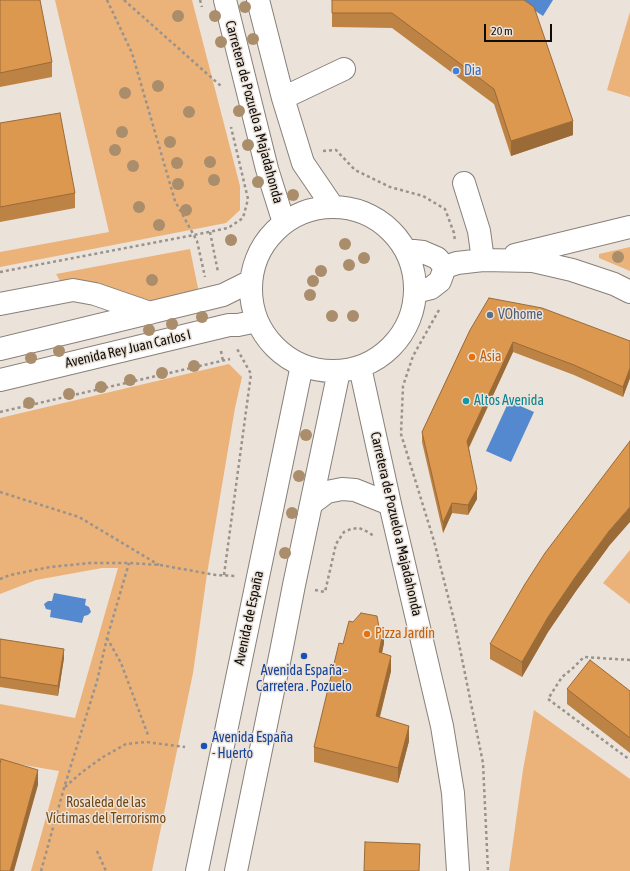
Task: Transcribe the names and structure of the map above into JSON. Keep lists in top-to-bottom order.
{
  "streets": {
    "street": ["Carretera de Pozuelo a Majadahonda", "Avenida Rey Juan Carlos I", "Avenida de España"]
  },
  "parks": ["Rosaleda de las Víctimas del Terrorismo"],
  "places": [
    "Dia",
    "VOhome",
    "Asia",
    "Altos Avenida",
    "Pizza Jardín",
    "Avenida España - Carretera . Pozuelo",
    "Avenida España - Huerto"
  ],
  "scale_bar": "20 m"
}
